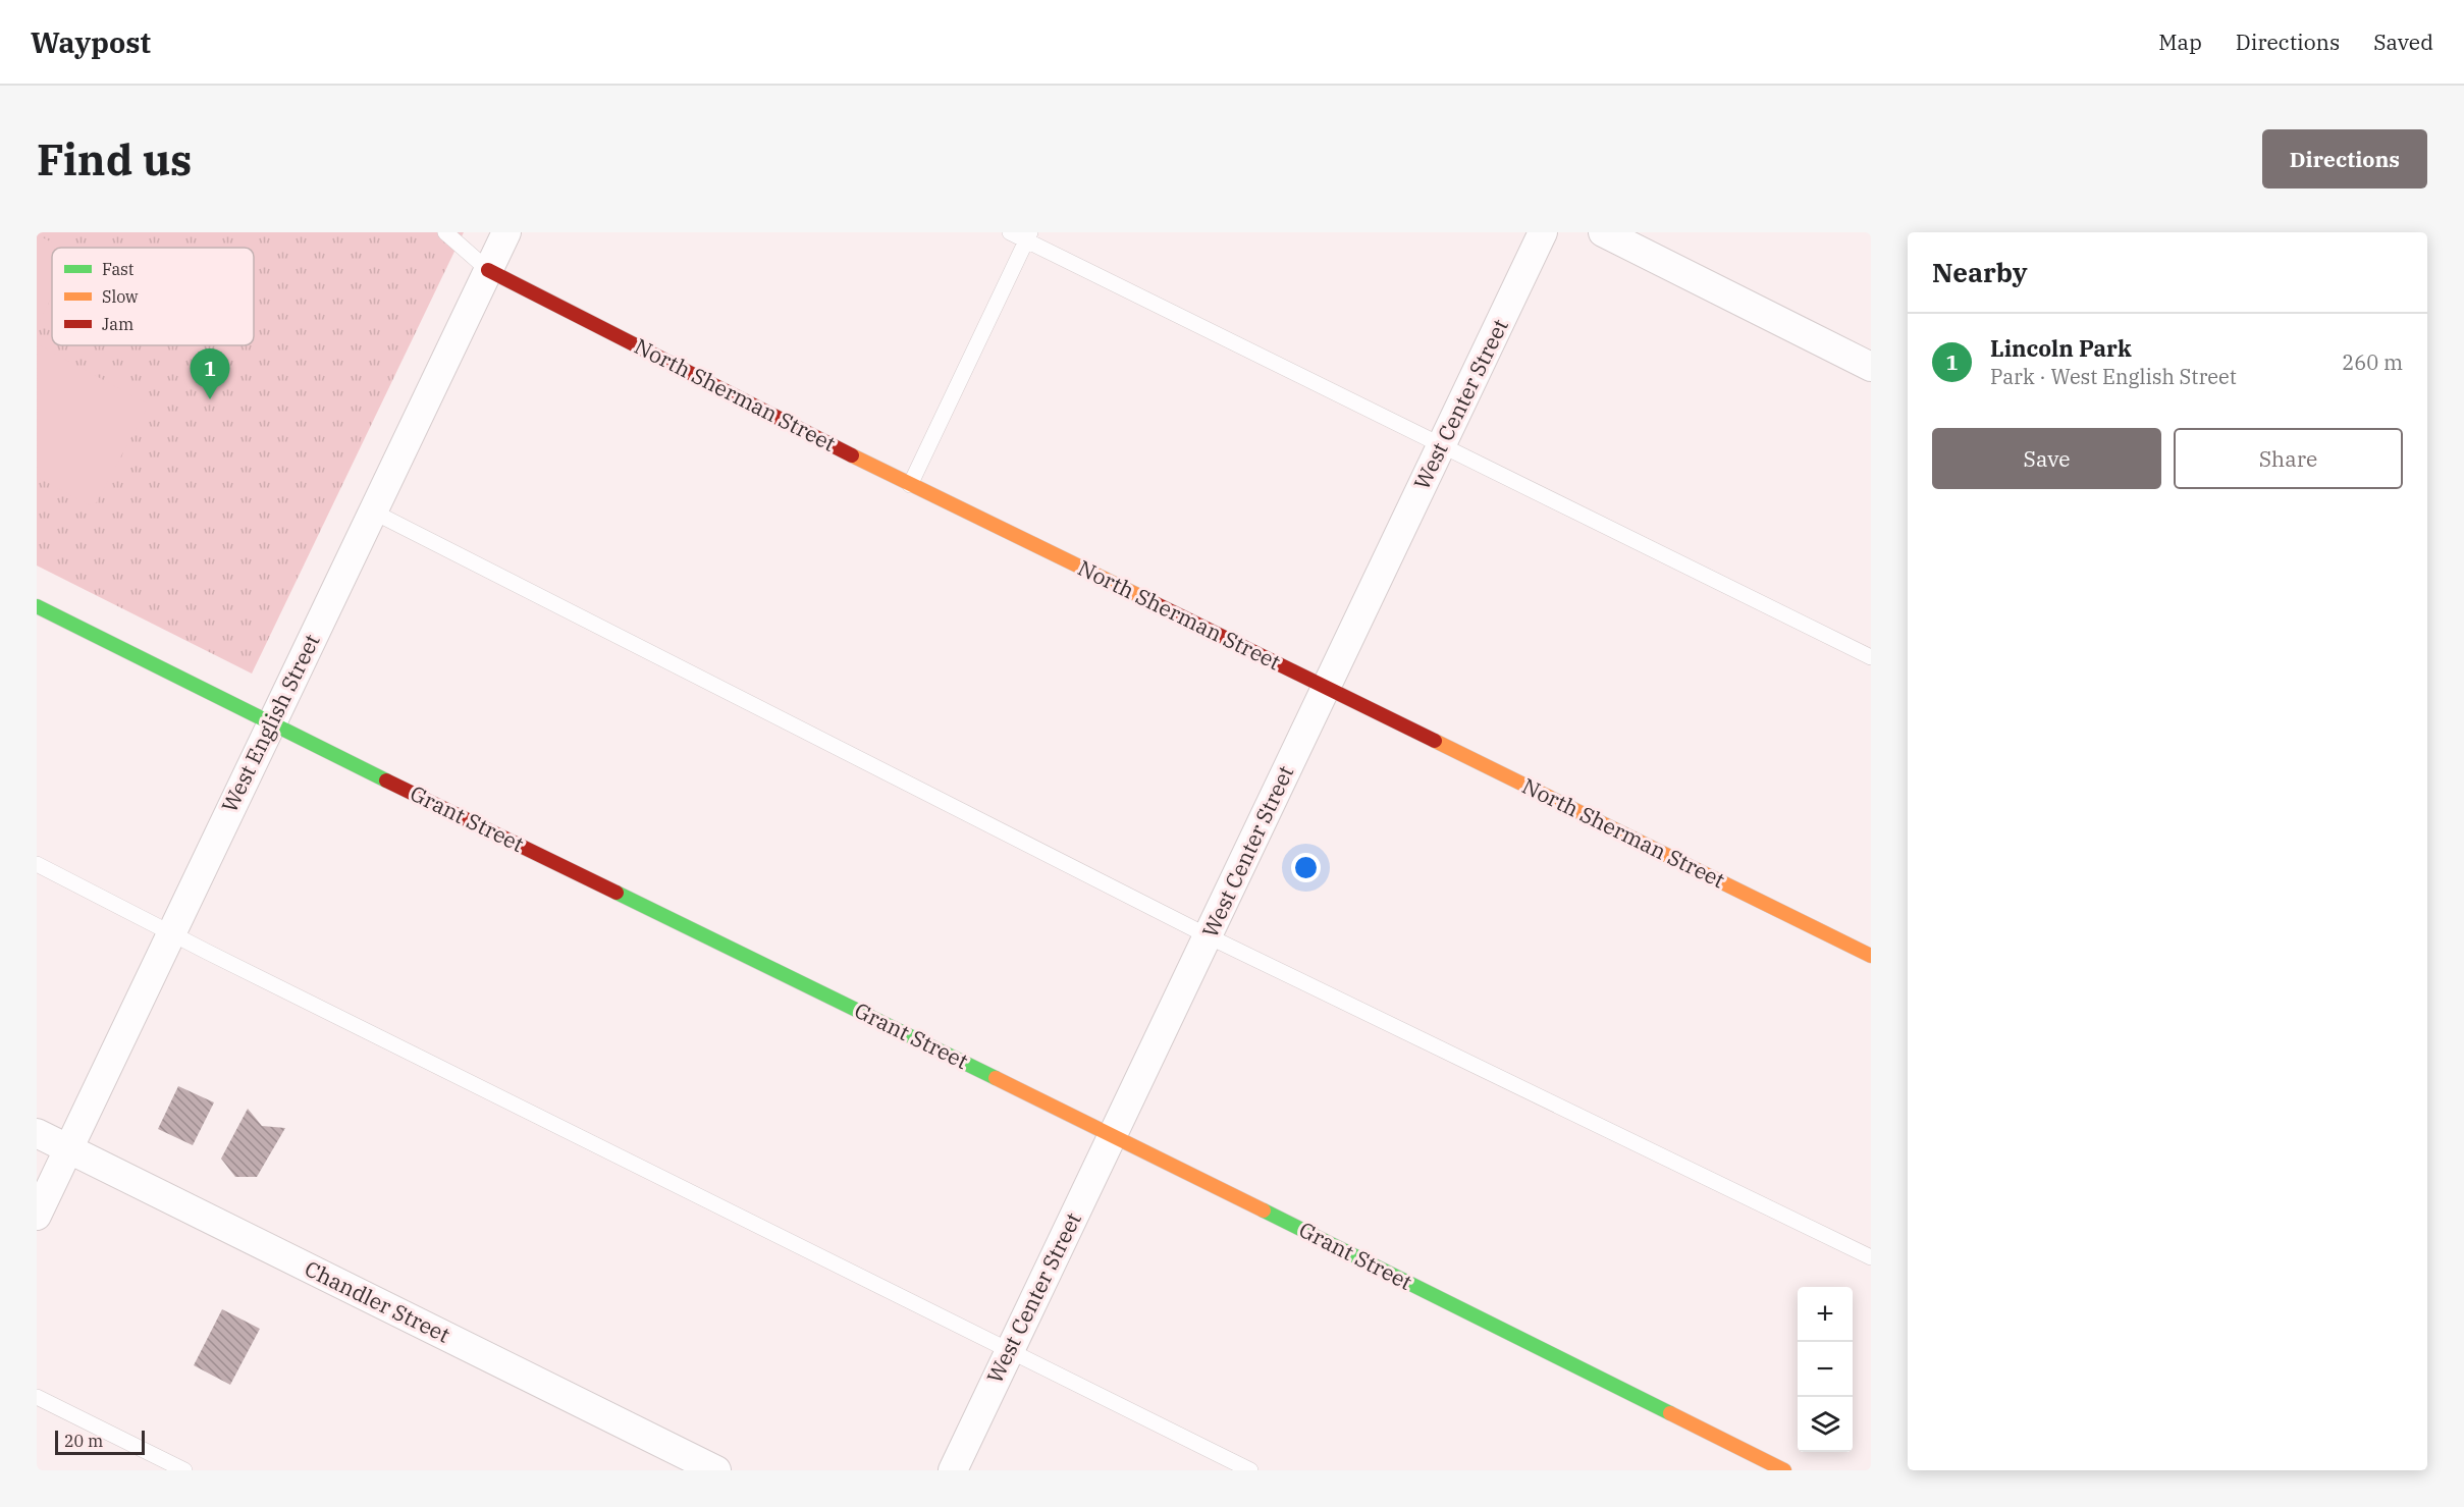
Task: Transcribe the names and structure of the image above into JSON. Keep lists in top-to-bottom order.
{
  "streets": {
    "street": [
      "North Sherman Street",
      "West Center Street",
      "West English Street",
      "Grant Street",
      "Chandler Street"
    ]
  },
  "crossings": [
    ["North Sherman Street", "West Center Street"],
    ["North Sherman Street", "West English Street"],
    ["West Center Street", "Grant Street"],
    ["West English Street", "Grant Street"],
    ["West English Street", "Chandler Street"]
  ],
  "legend": ["Fast", "Slow", "Jam"],
  "scale_bar": "20 m",
  "page": {
    "header": "Waypost",
    "nav": ["Map", "Directions", "Saved"],
    "buttons": [
      "Directions",
      ["Save", "Share"]
    ],
    "title": "Find us",
    "heading": "Nearby",
    "list": [
      {
        "mark": "1",
        "name": "Lincoln Park",
        "note": "Park · West English Street",
        "value": "260 m"
      }
    ],
    "pins": "1",
    "map_buttons": ["+", "−"],
    "scale": "20 m"
  }
}
